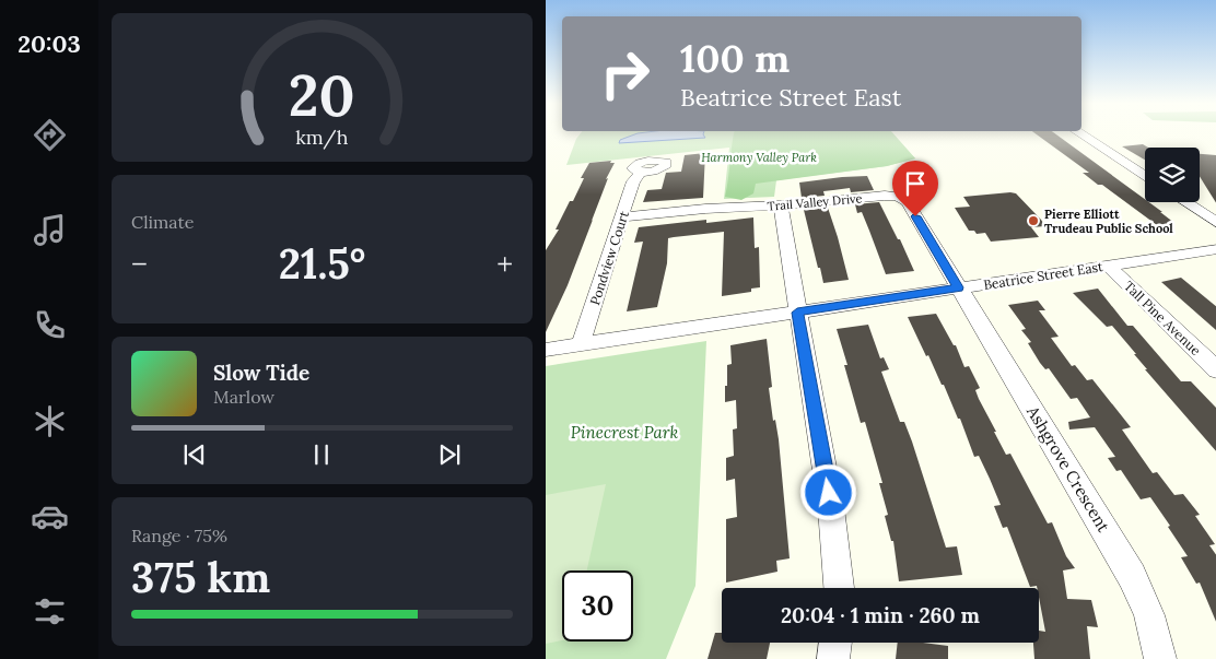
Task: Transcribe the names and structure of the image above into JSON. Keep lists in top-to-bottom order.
{
  "streets": {
    "street": [
      "Trail Valley Drive",
      "Pondview Court",
      "Beatrice Street East",
      "Tall Pine Avenue",
      "Ashgrove Crescent"
    ]
  },
  "crossings": [
    ["Trail Valley Drive", "Pondview Court"],
    ["Trail Valley Drive", "Beatrice Street East"],
    ["Trail Valley Drive", "Ashgrove Crescent"],
    ["Pondview Court", "Beatrice Street East"],
    ["Beatrice Street East", "Tall Pine Avenue"],
    ["Beatrice Street East", "Ashgrove Crescent"]
  ],
  "parks": ["Harmony Valley Park", "Pinecrest Park"],
  "places": ["Pierre Elliott Trudeau Public School"],
  "page": {
    "tabs": "20:03",
    "turn": ["100 m", "Beatrice Street East"],
    "tile": [
      "Climate",
      ["Range · 75%", "375 km"]
    ],
    "heat": ["−", "21.5°", "+"],
    "song": ["Slow Tide", "Marlow"],
    "limit": "30",
    "trip": "20:04 · 1 min · 260 m",
    "gauge": ["20", "km/h"]
  }
}
